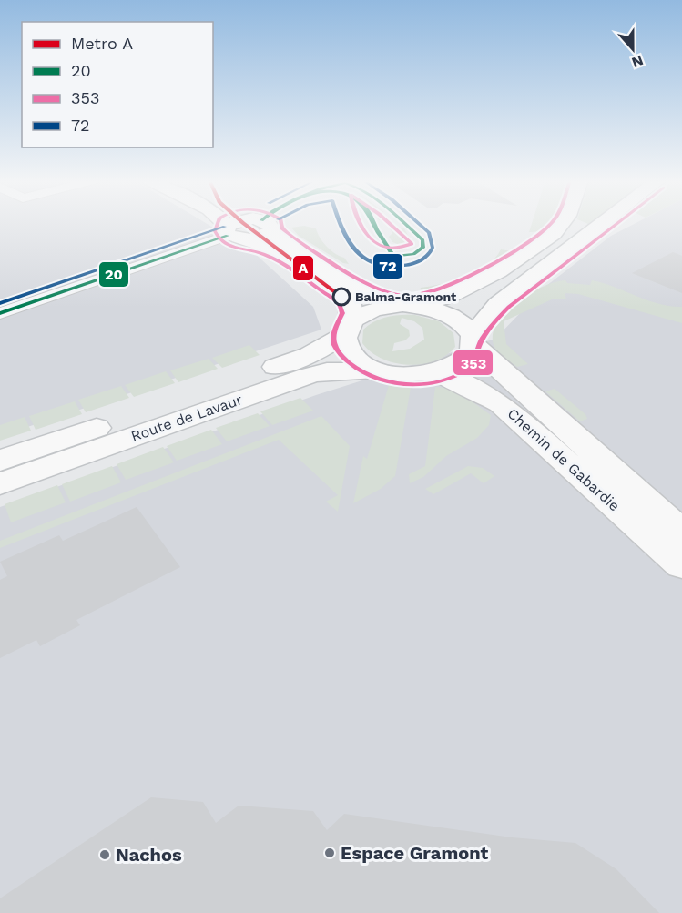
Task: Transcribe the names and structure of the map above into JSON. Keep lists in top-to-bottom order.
{
  "streets": {
    "main road": ["Route de Lavaur", "Chemin de Gabardie"]
  },
  "crossings": [
    ["Route de Lavaur", "Chemin de Gabardie"]
  ],
  "places": ["Balma-Gramont", "Espace Gramont", "Nachos"],
  "lines": [
    "metro line A",
    "transit line 20",
    "transit line 353",
    "transit line 72"
  ],
  "legend": [
    "Metro A",
    "20",
    "353",
    "72"
  ],
  "north": "bottom"
}
